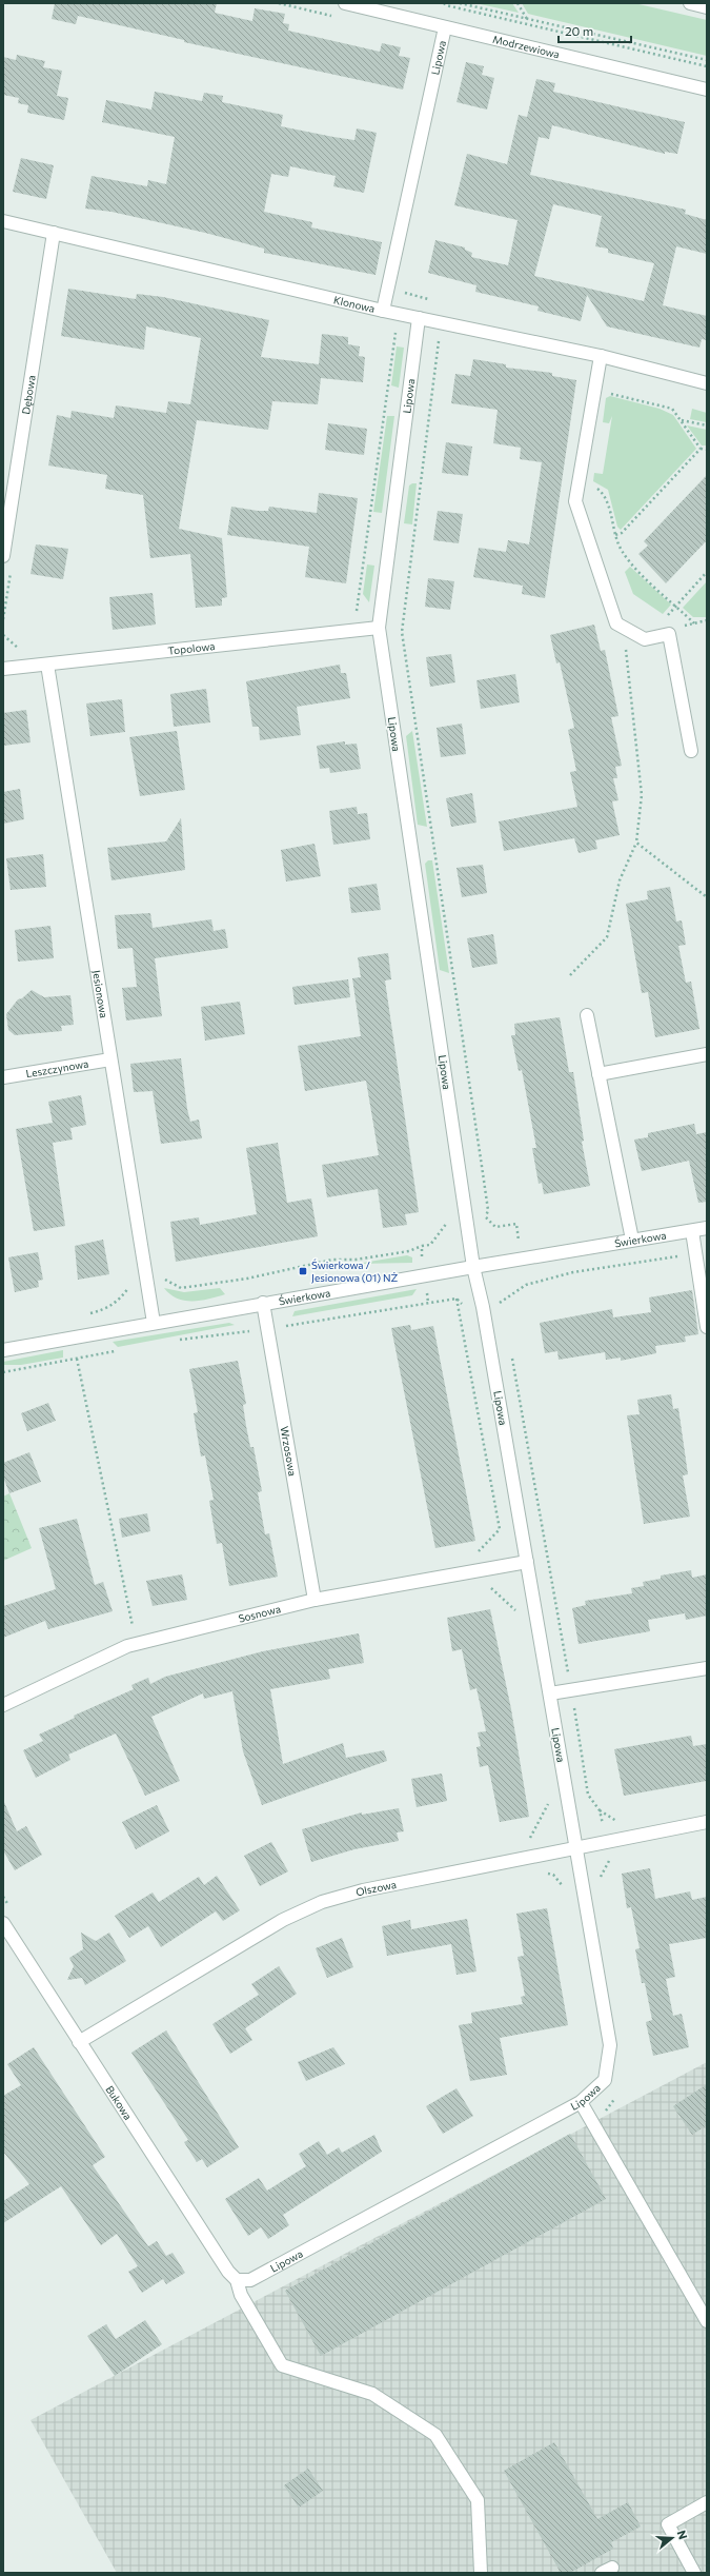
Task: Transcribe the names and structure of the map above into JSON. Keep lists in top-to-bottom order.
{
  "streets": {
    "street": [
      "Modrzewiowa",
      "Lipowa",
      "Klonowa",
      "Dębowa",
      "Topolowa",
      "Jesionowa",
      "Leszczynowa",
      "Świerkowa",
      "Wrzosowa",
      "Sosnowa",
      "Olszowa",
      "Bukowa"
    ]
  },
  "crossings": [
    ["Modrzewiowa", "Lipowa"],
    ["Lipowa", "Klonowa"],
    ["Lipowa", "Topolowa"],
    ["Lipowa", "Świerkowa"],
    ["Lipowa", "Sosnowa"],
    ["Lipowa", "Olszowa"],
    ["Lipowa", "Bukowa"],
    ["Klonowa", "Dębowa"],
    ["Topolowa", "Jesionowa"],
    ["Jesionowa", "Leszczynowa"],
    ["Jesionowa", "Świerkowa"],
    ["Świerkowa", "Wrzosowa"],
    ["Wrzosowa", "Sosnowa"],
    ["Olszowa", "Bukowa"]
  ],
  "places": {
    "transit": ["Świerkowa / Jesionowa (01) NŻ"]
  },
  "scale_bar": "20 m",
  "north": "right"
}
